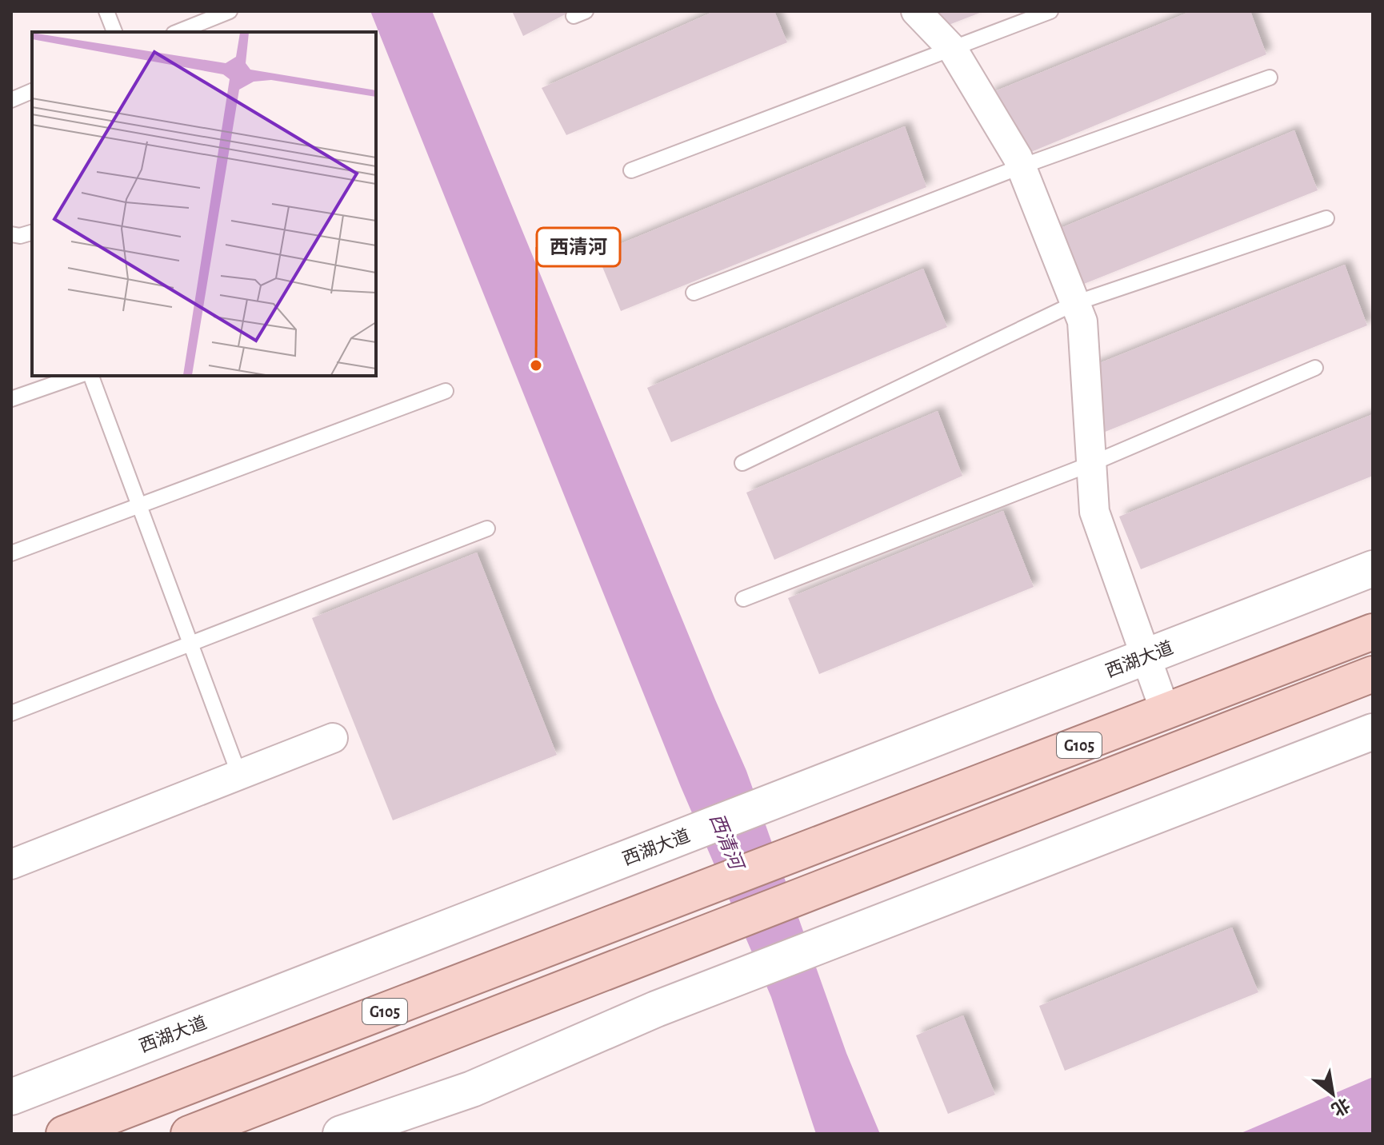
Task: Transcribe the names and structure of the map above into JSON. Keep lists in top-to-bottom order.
{
  "streets": {
    "main road": ["G105"],
    "street": ["西湖大道"]
  },
  "water": ["西清河"],
  "places": ["西清河"],
  "north": "bottom right"
}
